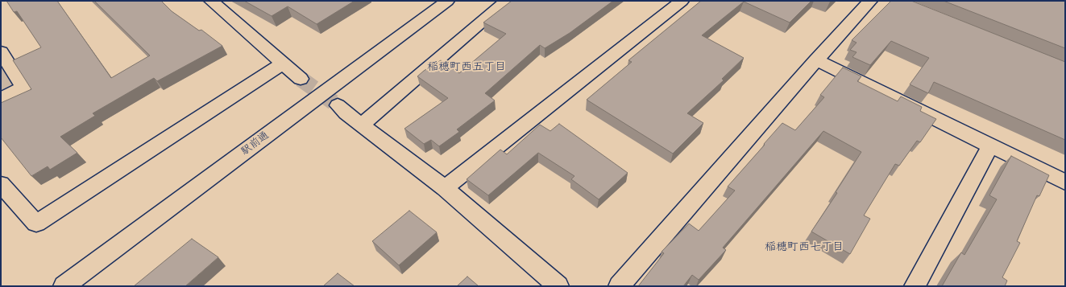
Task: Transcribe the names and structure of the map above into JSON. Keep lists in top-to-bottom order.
{
  "streets": {
    "street": ["駅前通"]
  },
  "districts": ["稲穂町西五丁目", "稲穂町西七丁目"]
}
